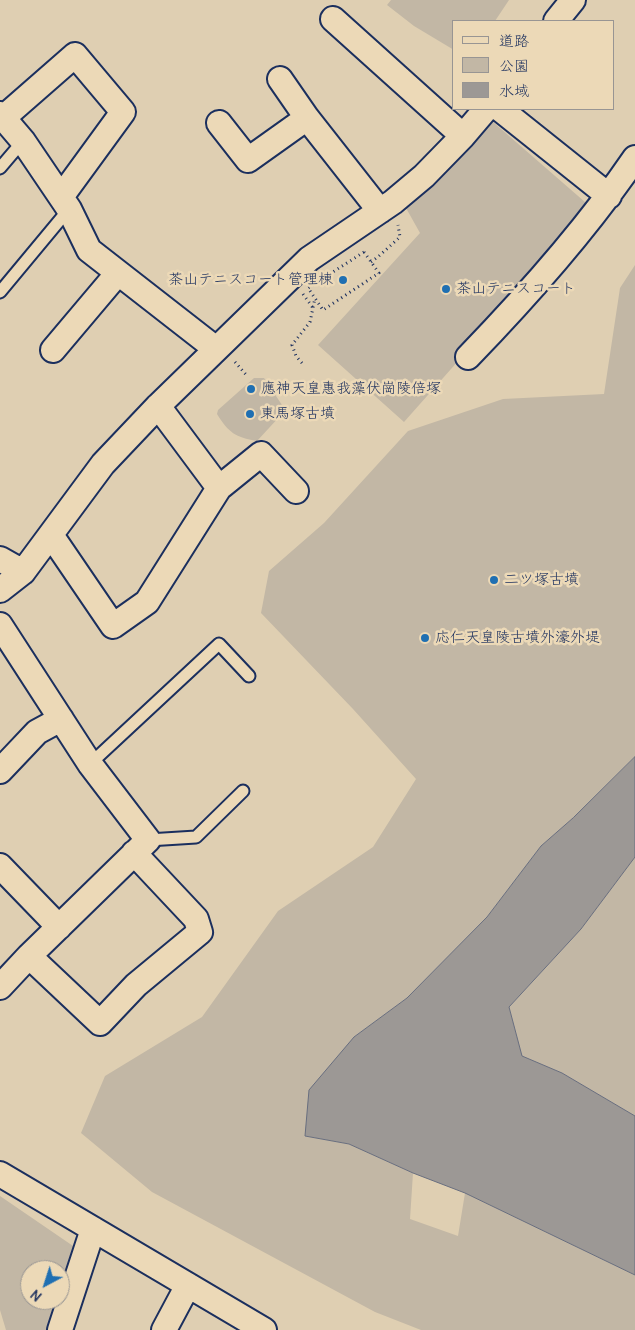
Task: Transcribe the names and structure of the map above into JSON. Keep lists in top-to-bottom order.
{
  "places": [
    "茶山テニスコート管理棟",
    "茶山テニスコート",
    "應神天皇惠我藻伏崗陵倍塚",
    "東馬塚古墳",
    "二ツ塚古墳",
    "応仁天皇陵古墳外濠外堤"
  ],
  "legend": ["道路", "公園", "水域"],
  "north": "bottom left"
}
